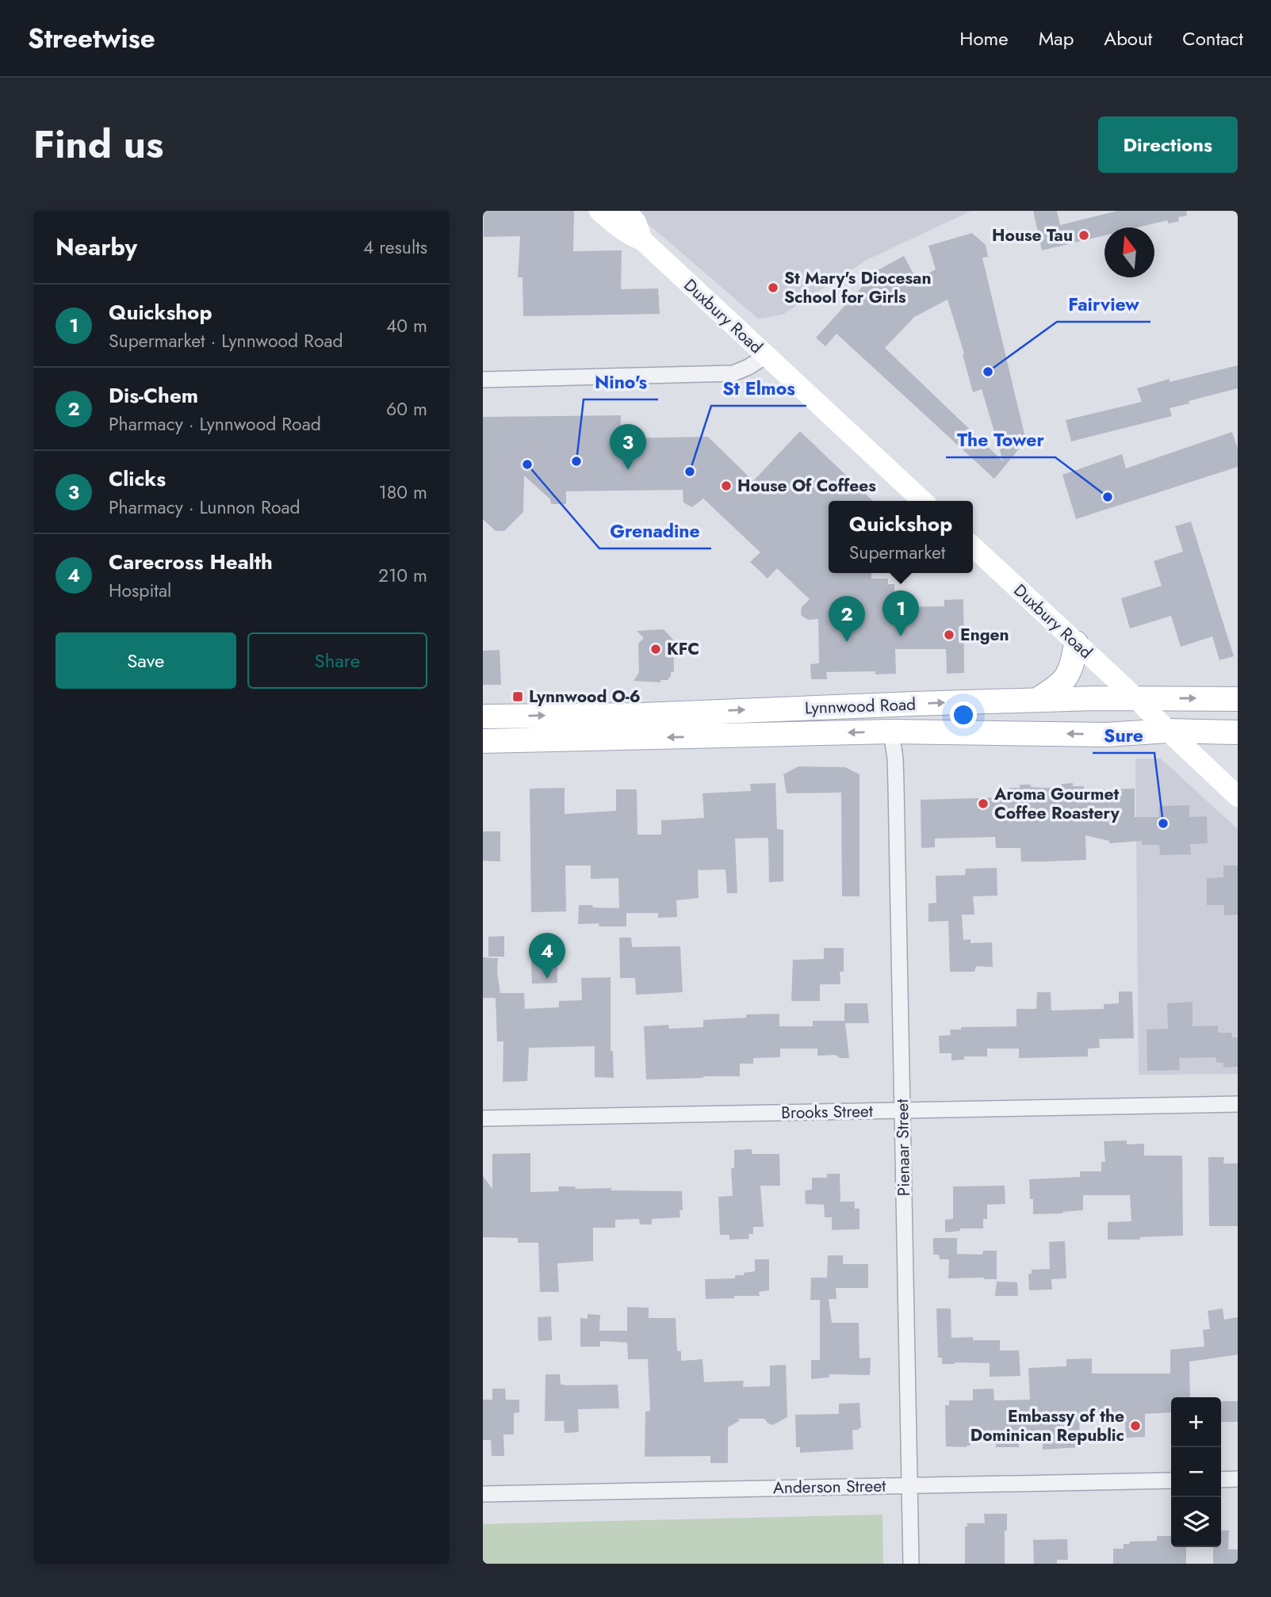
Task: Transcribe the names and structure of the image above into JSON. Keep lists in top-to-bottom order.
{
  "streets": {
    "main road": ["Duxbury Road", "Lynnwood Road"],
    "street": ["Brooks Street", "Pienaar Street", "Anderson Street"]
  },
  "crossings": [
    ["Duxbury Road", "Lynnwood Road"],
    ["Lynnwood Road", "Pienaar Street"],
    ["Brooks Street", "Pienaar Street"],
    ["Pienaar Street", "Anderson Street"]
  ],
  "places": {
    "other": [
      "House Tau",
      "St Mary's Diocesan School for Girls",
      "Fairview",
      "Nino's",
      "Grenadine",
      "St Elmos",
      "House Of Coffees",
      "The Tower",
      "Engen",
      "KFC",
      "Aroma Gourmet Coffee Roastery",
      "Sure",
      "Embassy of the Dominican Republic"
    ],
    "transit": ["Lynnwood O-6"]
  },
  "north": "top",
  "page": {
    "header": "Streetwise",
    "nav": [
      "Home",
      "Map",
      "About",
      "Contact"
    ],
    "title": "Find us",
    "buttons": [
      "Directions",
      ["Save", "Share"]
    ],
    "heading": ["Nearby", "4 results"],
    "list": [
      {
        "mark": "1",
        "name": "Quickshop",
        "note": "Supermarket · Lynnwood Road",
        "value": "40 m"
      },
      {
        "mark": "2",
        "name": "Dis-Chem",
        "note": "Pharmacy · Lynnwood Road",
        "value": "60 m"
      },
      {
        "mark": "3",
        "name": "Clicks",
        "note": "Pharmacy · Lunnon Road",
        "value": "180 m"
      },
      {
        "mark": "4",
        "name": "Carecross Health",
        "note": "Hospital",
        "value": "210 m"
      }
    ],
    "pins": [
      "3",
      "1",
      "2",
      "4"
    ],
    "popup": ["Quickshop", "Supermarket"],
    "map_buttons": ["+", "−"]
  }
}
